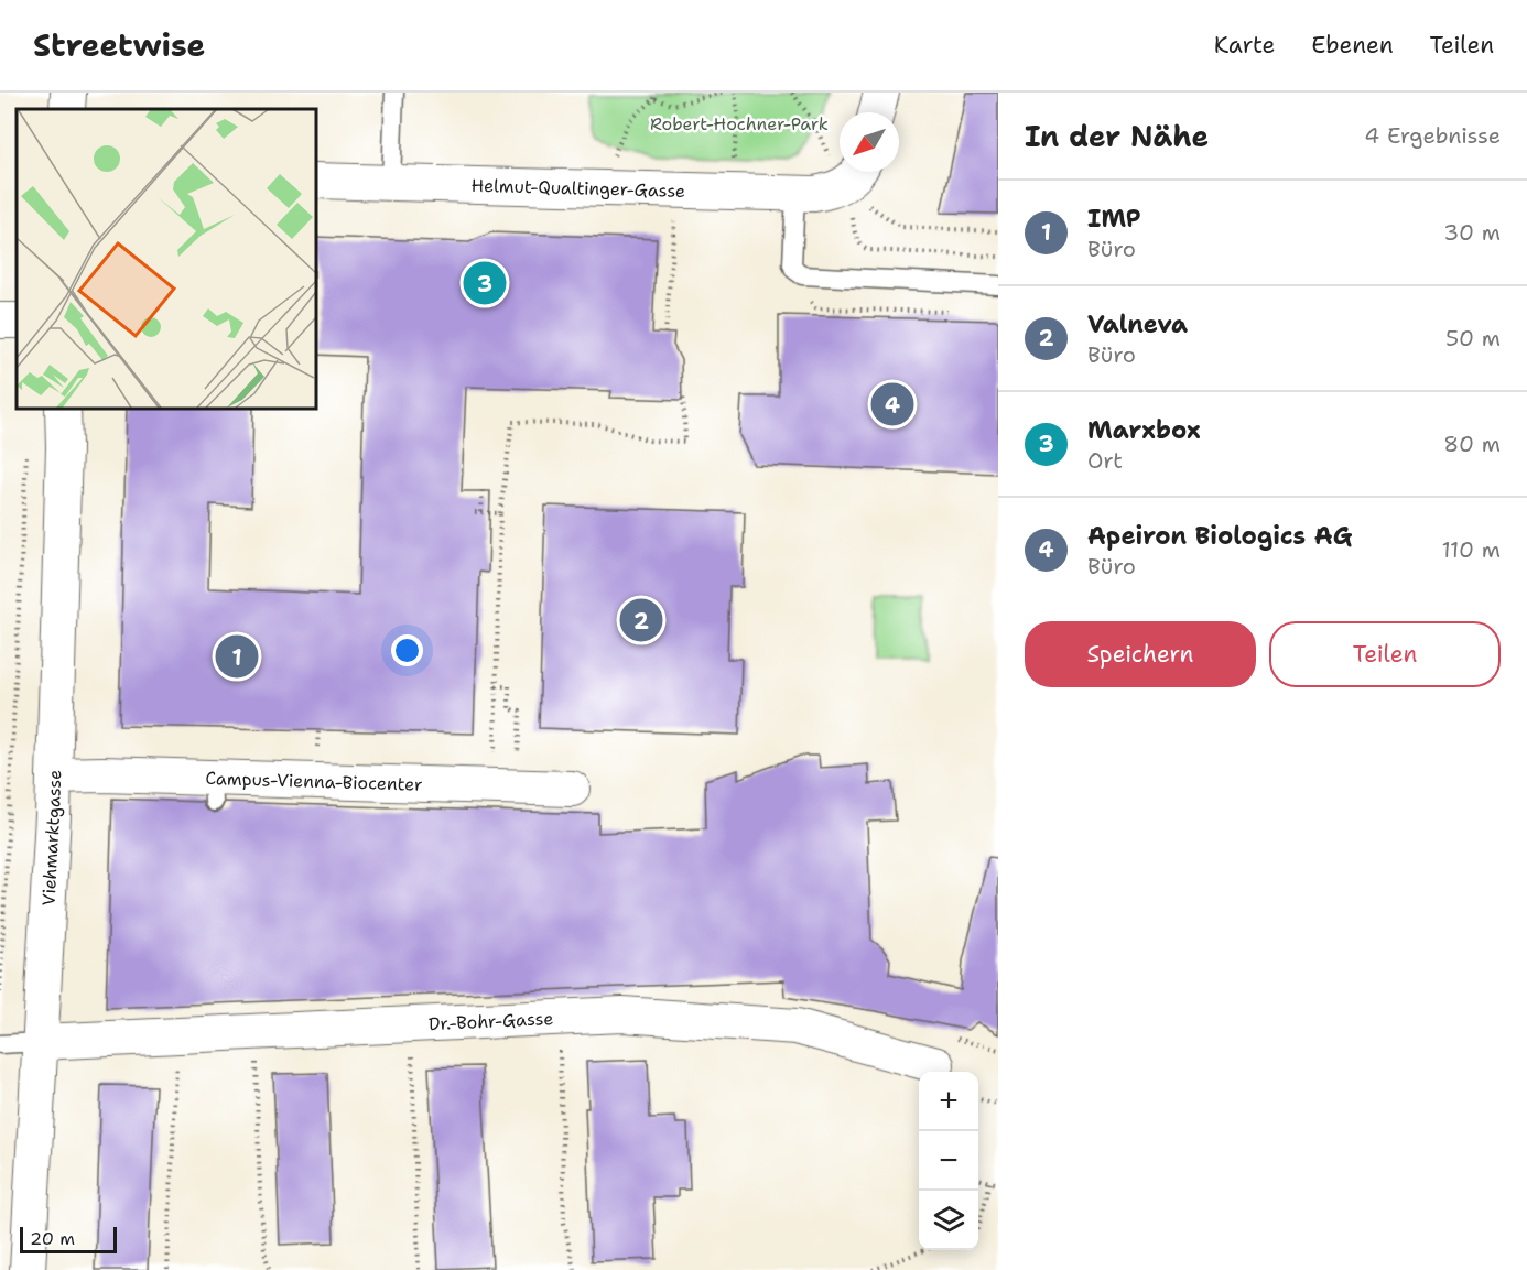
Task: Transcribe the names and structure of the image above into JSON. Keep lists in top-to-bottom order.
{
  "streets": {
    "street": [
      "Helmut-Qualtinger-Gasse",
      "Campus-Vienna-Biocenter",
      "Viehmarktgasse",
      "Dr.-Bohr-Gasse"
    ]
  },
  "crossings": [
    ["Campus-Vienna-Biocenter", "Viehmarktgasse"],
    ["Viehmarktgasse", "Dr.-Bohr-Gasse"]
  ],
  "parks": ["Robert-Hochner-Park"],
  "scale_bar": "20 m",
  "north": "bottom left",
  "page": {
    "header": "Streetwise",
    "nav": ["Karte", "Ebenen", "Teilen"],
    "heading": ["In der Nähe", "4 Ergebnisse"],
    "list": [
      {
        "mark": "1",
        "name": "IMP",
        "note": "Büro",
        "value": "30 m"
      },
      {
        "mark": "2",
        "name": "Valneva",
        "note": "Büro",
        "value": "50 m"
      },
      {
        "mark": "3",
        "name": "Marxbox",
        "note": "Ort",
        "value": "80 m"
      },
      {
        "mark": "4",
        "name": "Apeiron Biologics AG",
        "note": "Büro",
        "value": "110 m"
      }
    ],
    "pins": [
      "3",
      "4",
      "2",
      "1"
    ],
    "buttons": ["Speichern", "Teilen"],
    "map_buttons": ["+", "−"],
    "scale": "20 m"
  }
}
